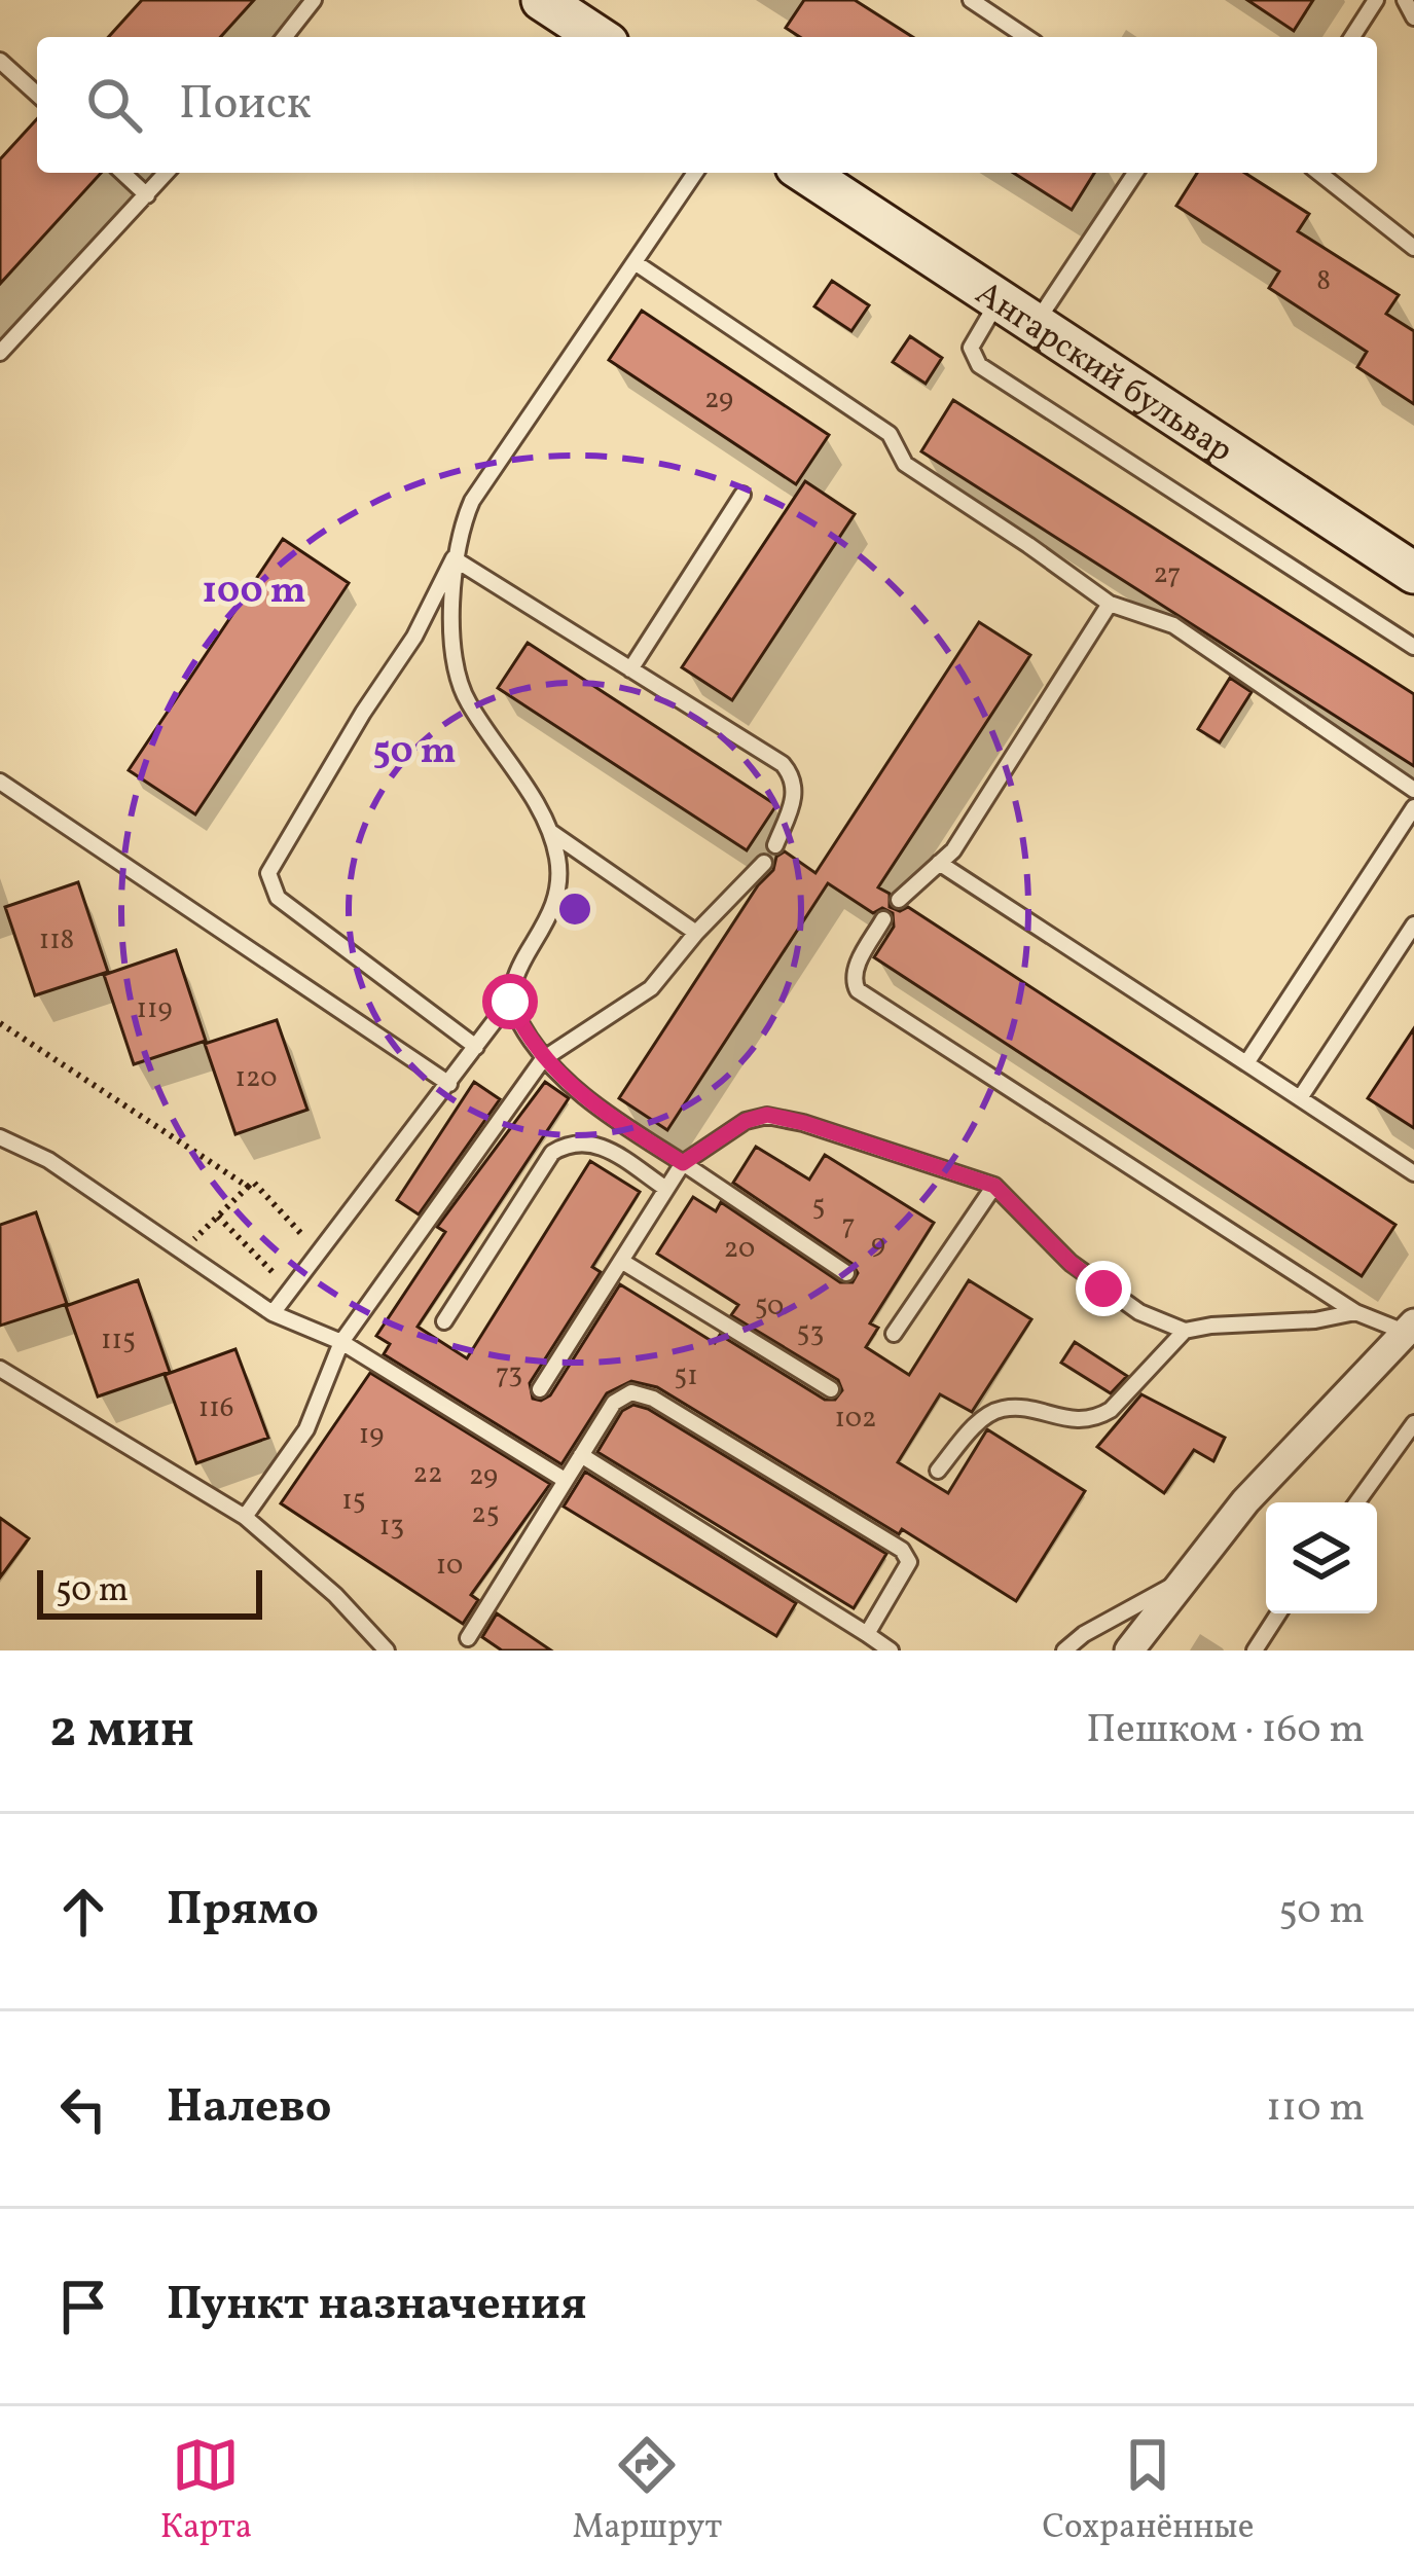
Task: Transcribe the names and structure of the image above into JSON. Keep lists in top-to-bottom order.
{
  "streets": {
    "street": ["Ангарский бульвар"]
  },
  "house_numbers": [
    "8",
    "29",
    "27",
    "118",
    "119",
    "120",
    "5",
    "7",
    "9",
    "20",
    "50",
    "53",
    "115",
    "73",
    "51",
    "116",
    "102",
    "19",
    "22",
    "29",
    "15",
    "25",
    "13",
    "10"
  ],
  "scale_bar": "50 m",
  "page": {
    "search": "Поиск",
    "scale": "50 m",
    "heading": ["2 мин", "Пешком · 160 m"],
    "list": [
      ["Прямо", "50 m"],
      ["Налево", "110 m"],
      "Пункт назначения"
    ],
    "nav": ["Карта", "Маршрут", "Сохранённые"]
  },
  "rings": ["100 m", "50 m"]
}
